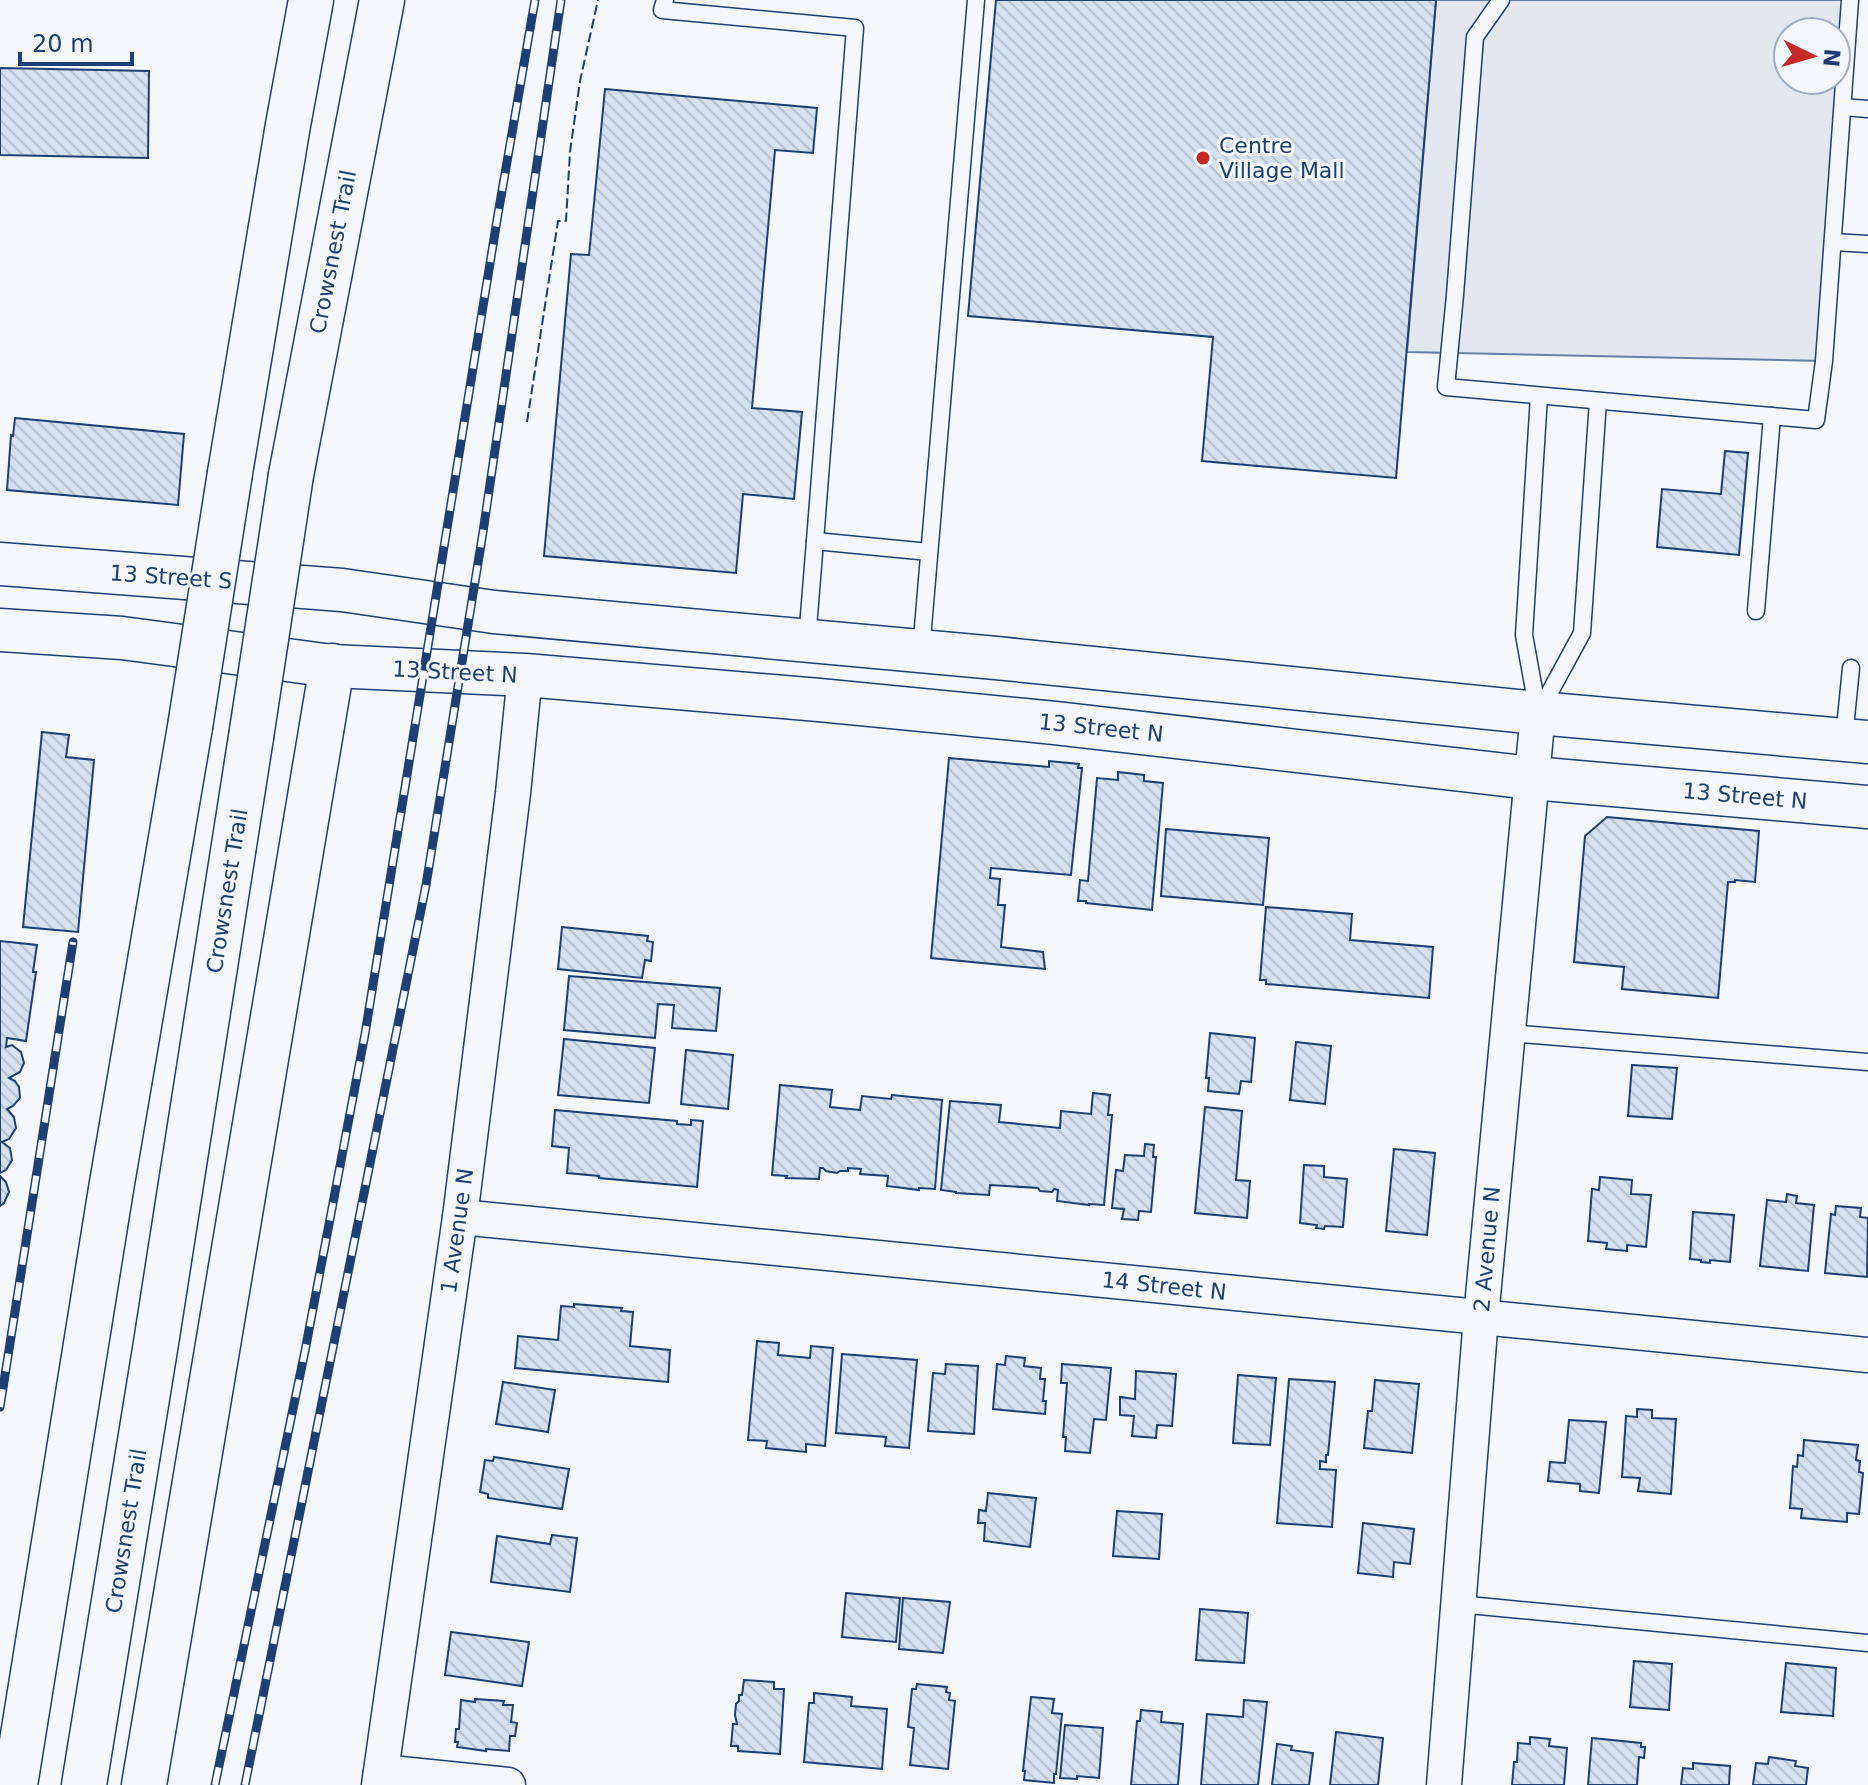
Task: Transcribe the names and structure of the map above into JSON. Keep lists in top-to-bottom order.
{
  "streets": {
    "highway": ["Crowsnest Trail"],
    "street": [
      "13 Street S",
      "13 Street N",
      "1 Avenue N",
      "2 Avenue N",
      "14 Street N"
    ]
  },
  "crossings": [
    ["13 Street N", "1 Avenue N"],
    ["13 Street N", "2 Avenue N"],
    ["1 Avenue N", "14 Street N"],
    ["2 Avenue N", "14 Street N"]
  ],
  "places": ["Centre Village Mall"],
  "scale_bar": "20 m",
  "north": "right"
}
